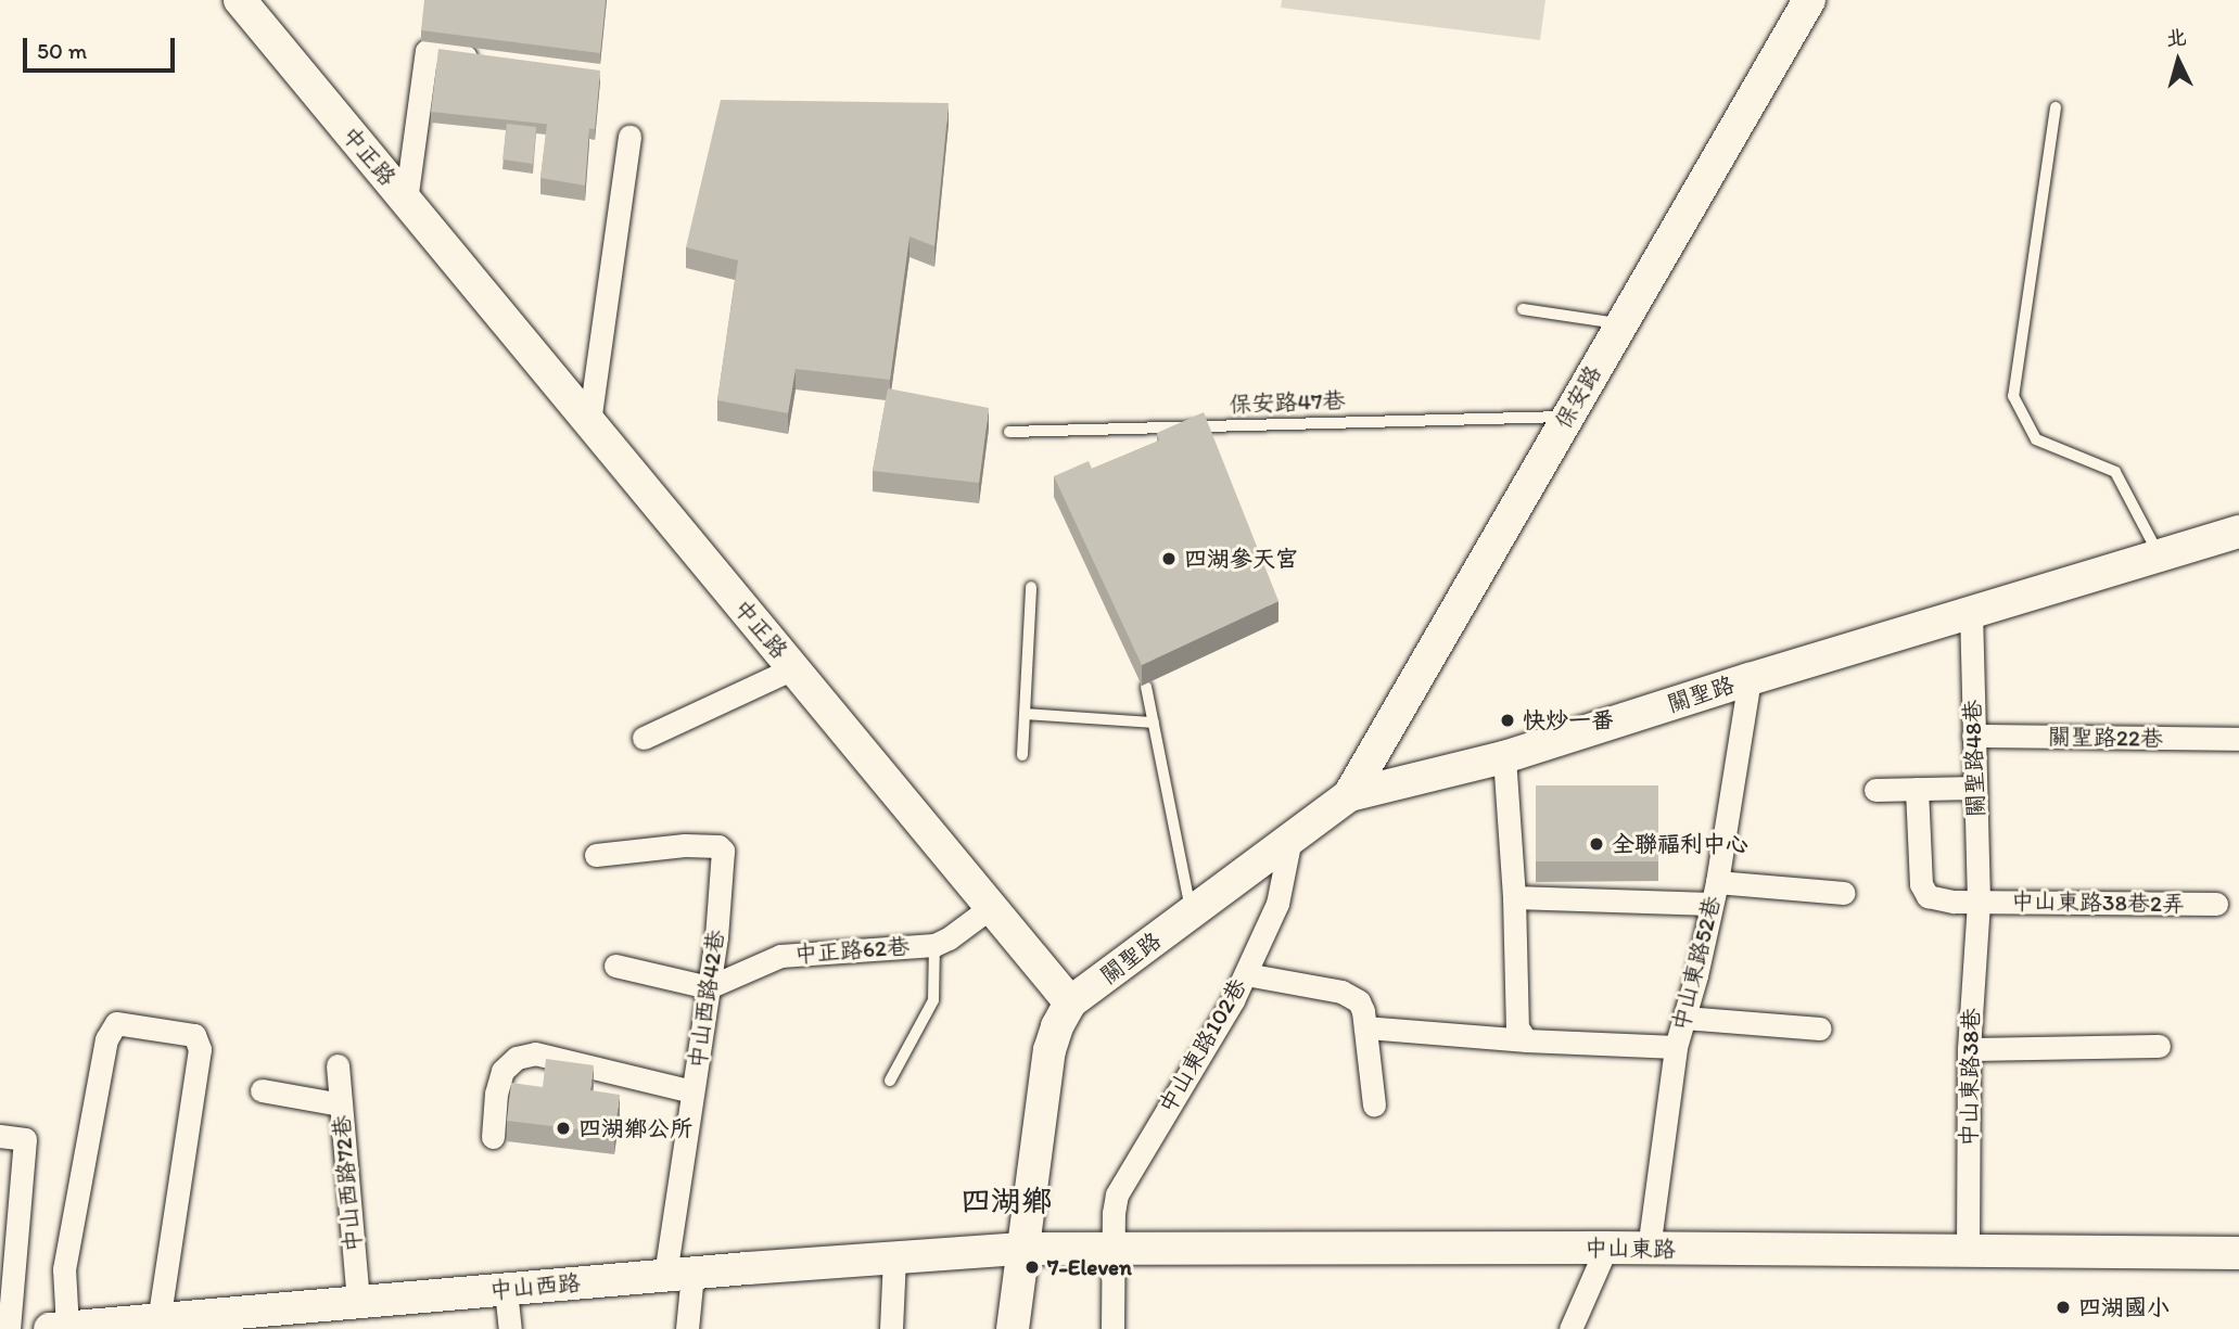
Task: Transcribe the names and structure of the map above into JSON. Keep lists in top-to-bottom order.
{
  "streets": {
    "main road": [
      "中正路",
      "保安路",
      "關聖路",
      "中山東路",
      "中山西路"
    ],
    "street": [
      "關聖路22巷",
      "關聖路48巷",
      "中山東路38巷2弄",
      "中正路62巷",
      "中山東路52巷",
      "中山西路42巷",
      "中山東路102巷",
      "中山東路38巷",
      "中山西路72巷"
    ],
    "lane": ["保安路47巷"]
  },
  "crossings": [
    ["中正路", "關聖路"],
    ["中正路", "中正路62巷"],
    ["保安路", "保安路47巷"],
    ["保安路", "關聖路"],
    ["關聖路", "關聖路48巷"],
    ["關聖路", "中山東路52巷"],
    ["關聖路", "中山東路102巷"],
    ["關聖路22巷", "關聖路48巷"],
    ["關聖路48巷", "中山東路38巷2弄"],
    ["關聖路48巷", "中山東路38巷"],
    ["中山東路38巷2弄", "中山東路38巷"],
    ["中正路62巷", "中山西路42巷"],
    ["中山東路52巷", "中山東路"],
    ["中山西路42巷", "中山西路"],
    ["中山東路102巷", "中山東路"],
    ["中山東路38巷", "中山東路"],
    ["中山西路72巷", "中山西路"],
    ["中山東路", "中山西路"]
  ],
  "districts": ["四湖鄉"],
  "places": [
    "四湖參天宮",
    "快炒一番",
    "全聯福利中心",
    "四湖鄉公所",
    "7-Eleven",
    "四湖國小"
  ],
  "scale_bar": "50 m",
  "north": "top"
}
